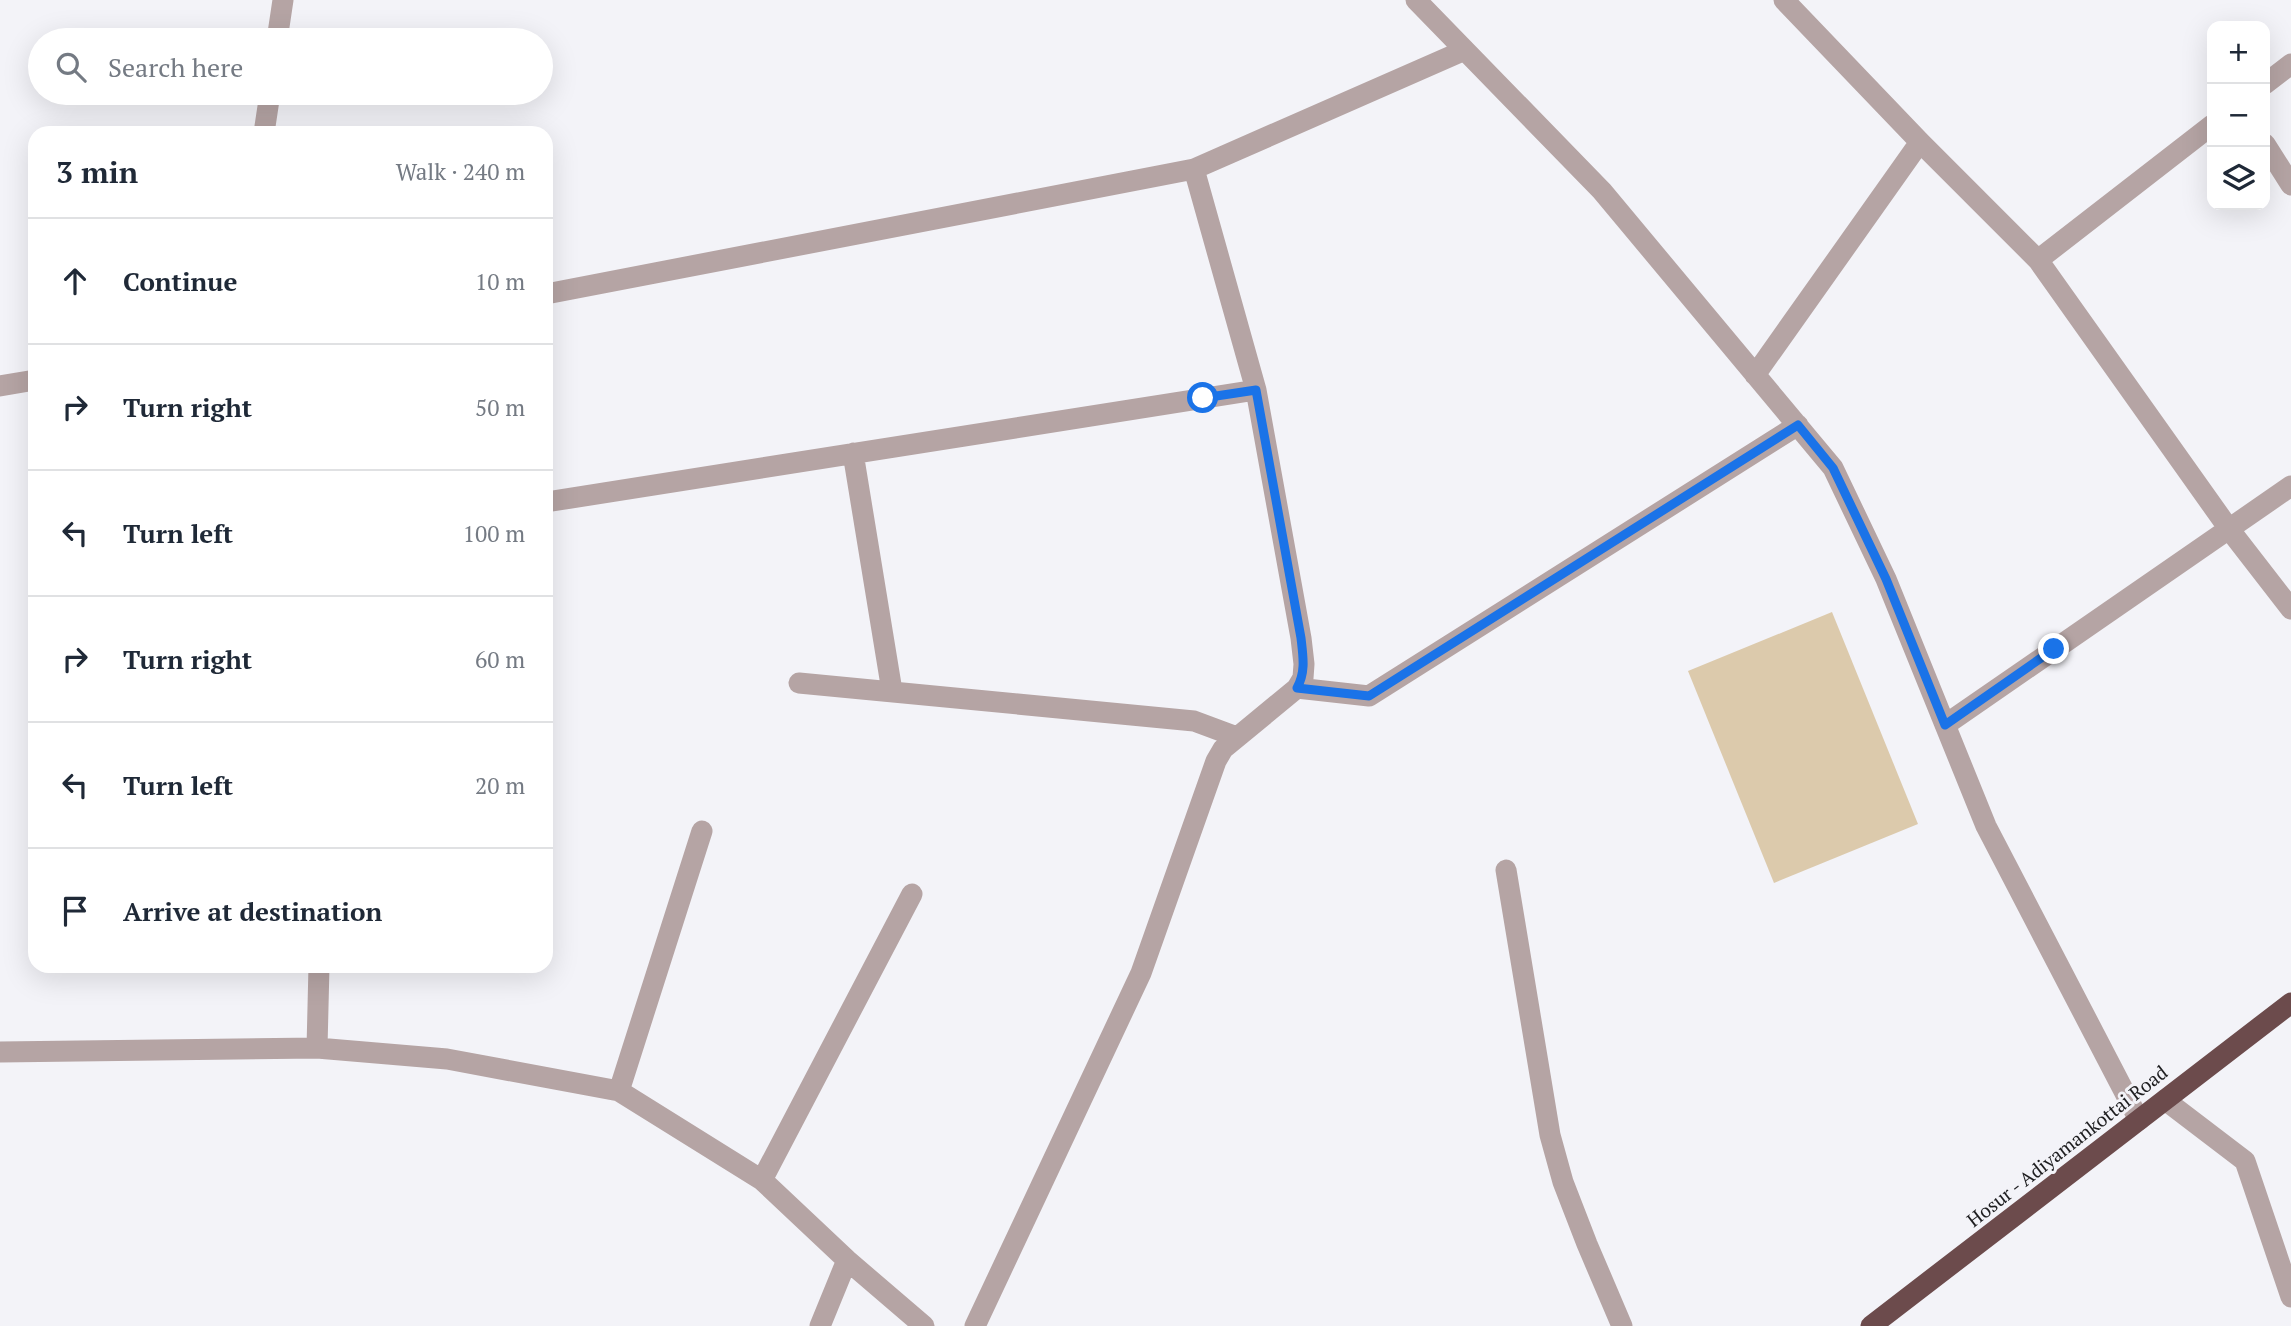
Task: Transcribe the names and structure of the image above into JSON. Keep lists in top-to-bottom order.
{
  "streets": {
    "highway": ["Hosur - Adiyamankottai Road"]
  },
  "page": {
    "map_buttons": ["+", "−"],
    "search": "Search here",
    "heading": ["3 min", "Walk · 240 m"],
    "list": [
      ["Continue", "10 m"],
      ["Turn right", "50 m"],
      ["Turn left", "100 m"],
      ["Turn right", "60 m"],
      ["Turn left", "20 m"],
      "Arrive at destination"
    ]
  }
}
